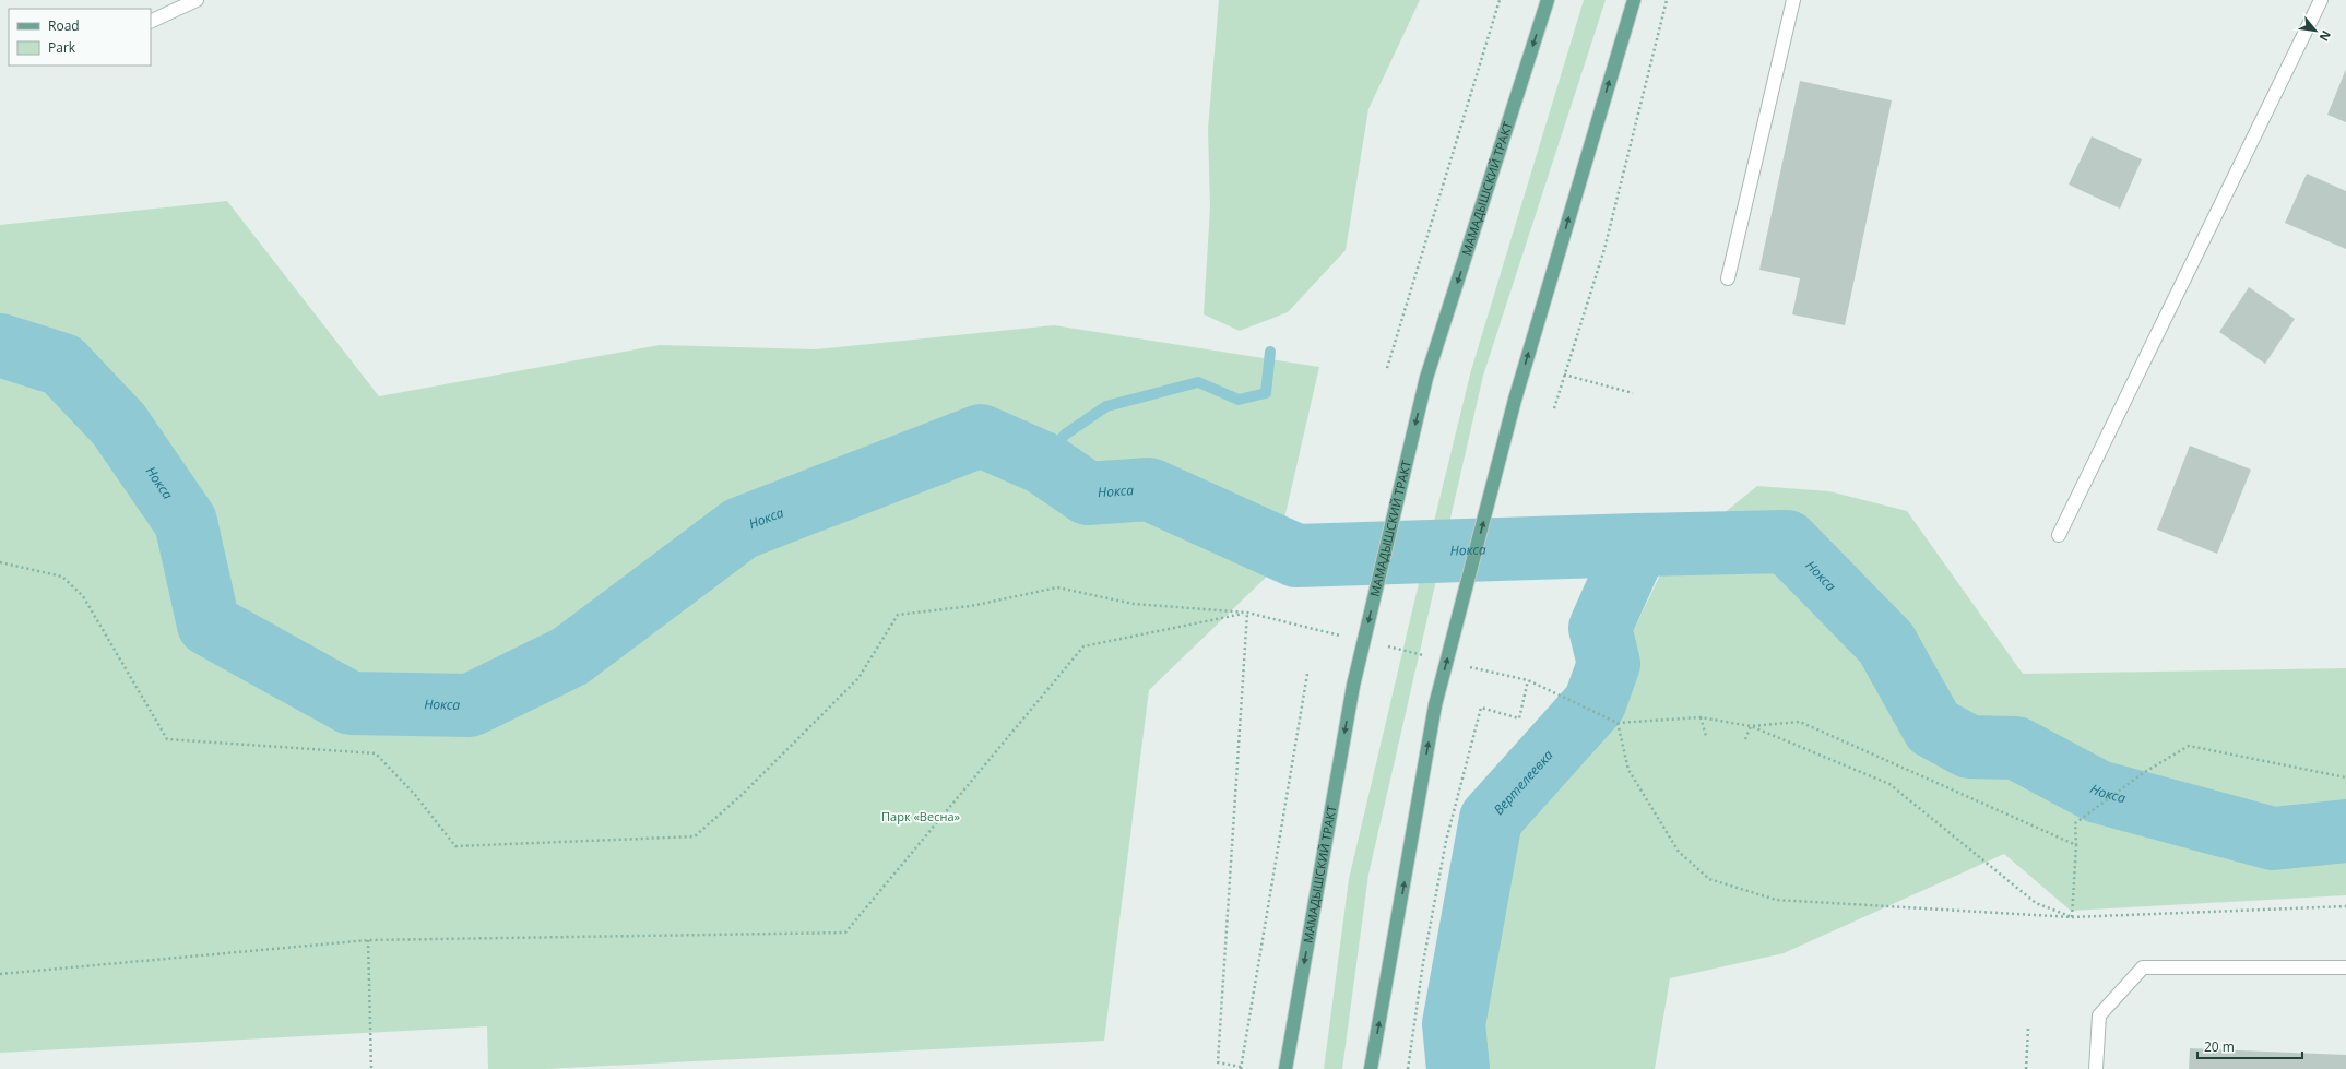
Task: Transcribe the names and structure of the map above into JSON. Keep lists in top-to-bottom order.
{
  "streets": {
    "main road": ["МАМАДЫШСКИЙ ТРАКТ"]
  },
  "water": ["Нокса", "Вертелеевка"],
  "parks": ["Парк «Весна»"],
  "legend": ["Road", "Park"],
  "scale_bar": "20 m",
  "north": "bottom right"
}
